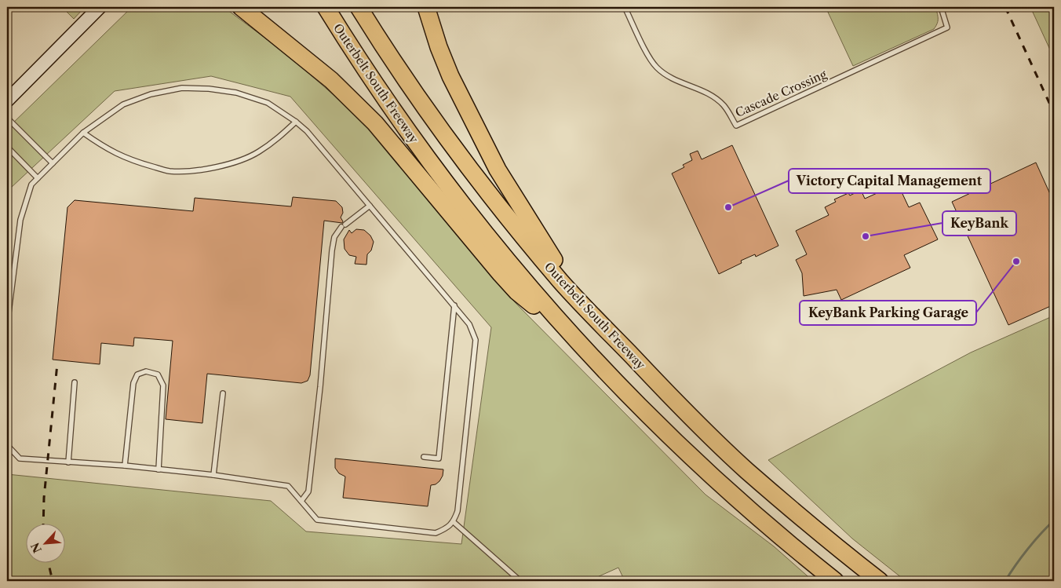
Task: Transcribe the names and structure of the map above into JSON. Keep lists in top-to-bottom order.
{
  "streets": {
    "highway": ["Outerbelt South Freeway"],
    "lane": ["Cascade Crossing"]
  },
  "places": ["Victory Capital Management", "KeyBank", "KeyBank Parking Garage"],
  "north": "bottom left"
}
